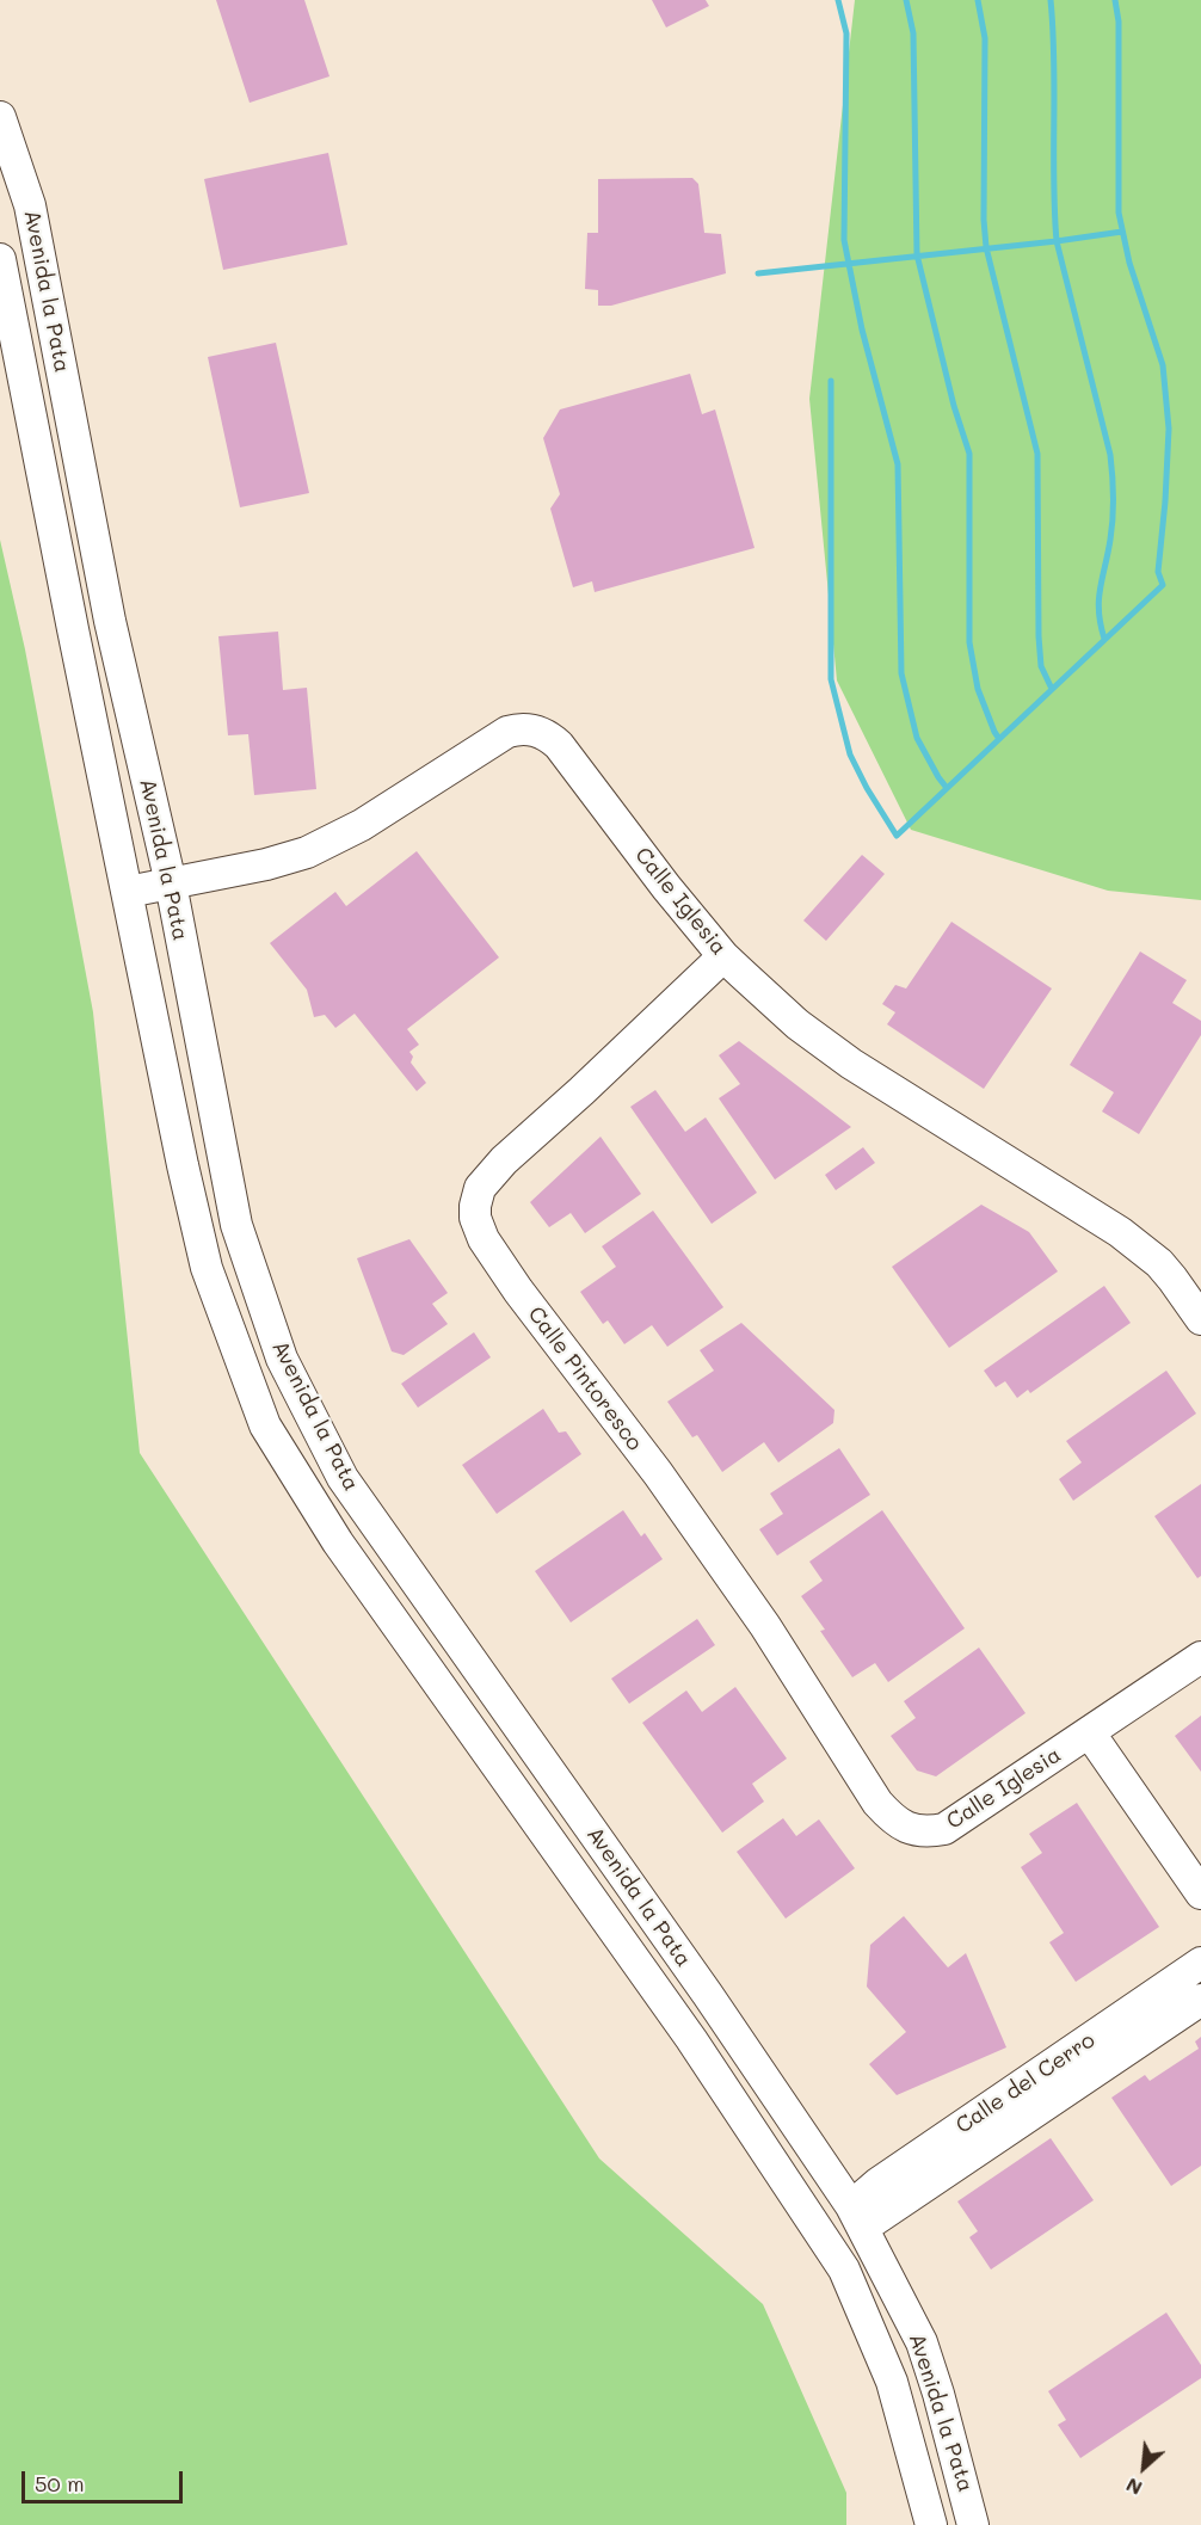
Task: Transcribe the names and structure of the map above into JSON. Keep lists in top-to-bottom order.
{
  "streets": {
    "main road": [
      "Avenida la Pata",
      "Calle Iglesia",
      "Calle Pintoresco",
      "Calle del Cerro"
    ]
  },
  "crossings": [
    ["Avenida la Pata", "Calle Iglesia"],
    ["Avenida la Pata", "Calle del Cerro"],
    ["Calle Iglesia", "Calle Pintoresco"]
  ],
  "scale_bar": "50 m",
  "north": "bottom left"
}
